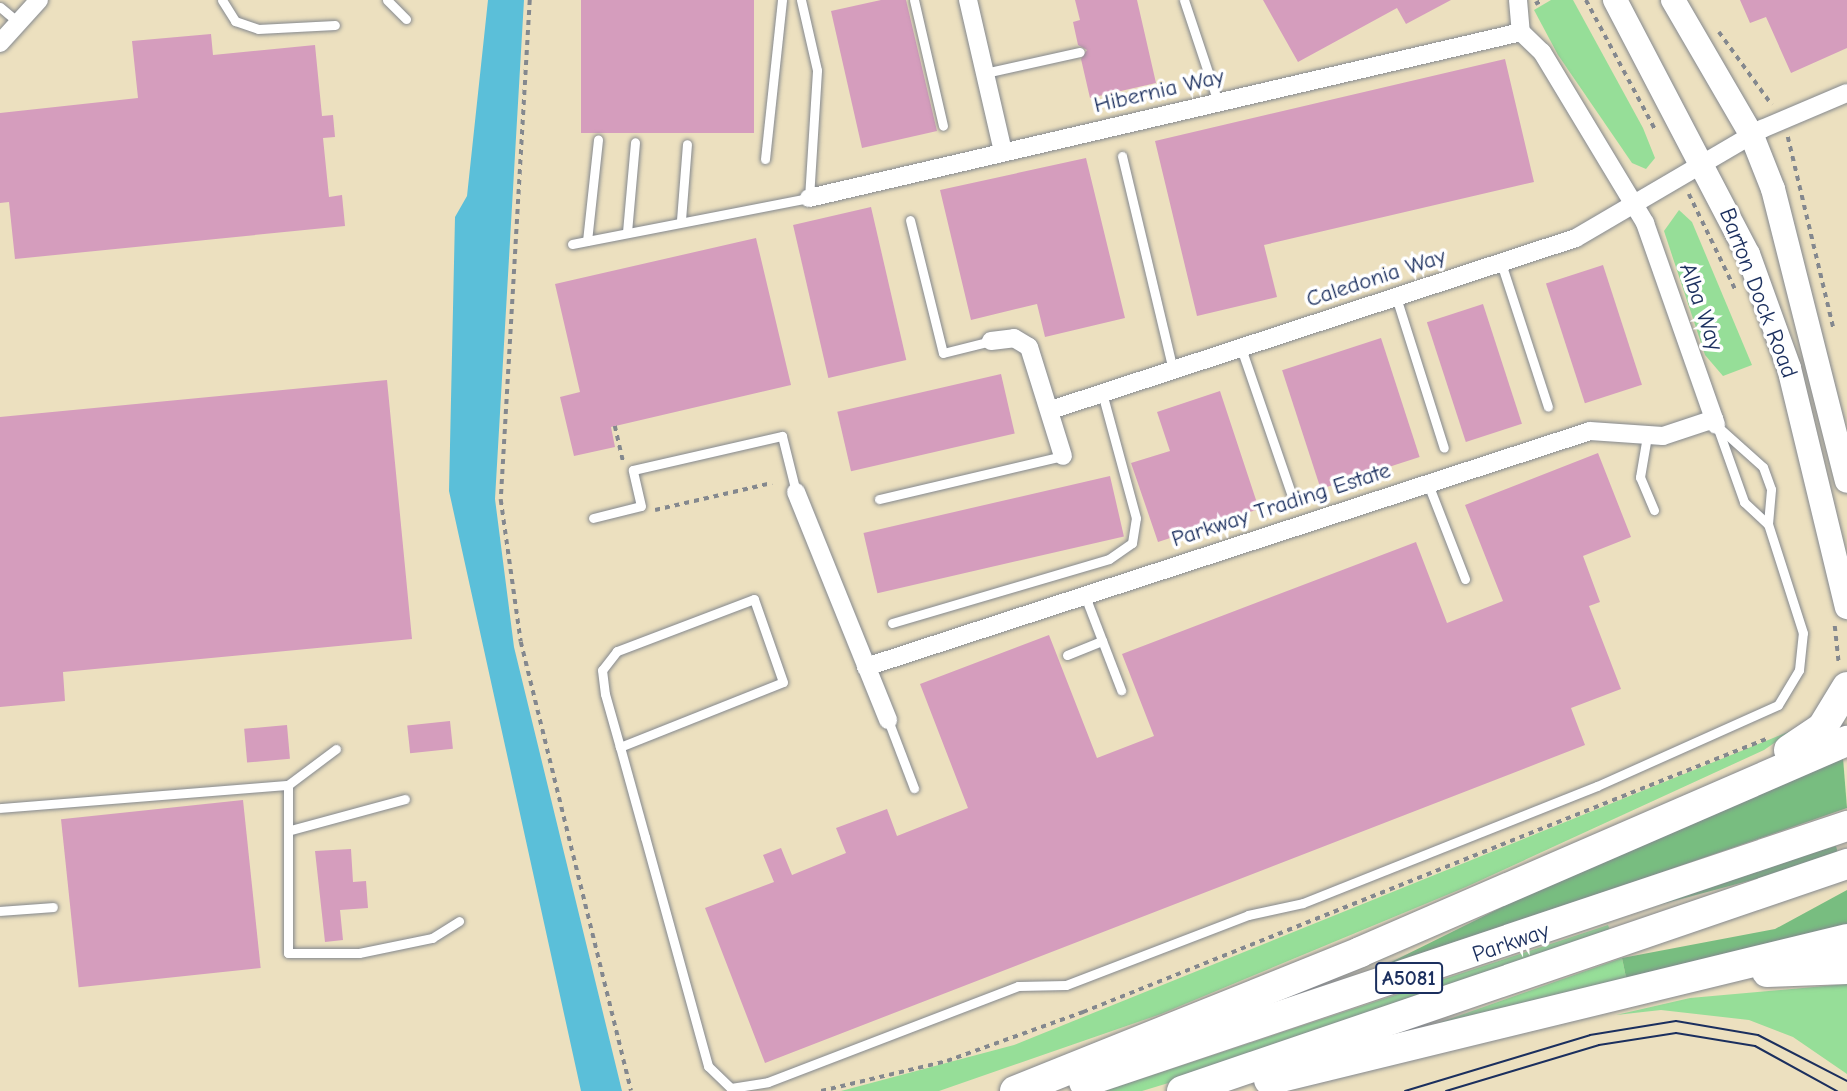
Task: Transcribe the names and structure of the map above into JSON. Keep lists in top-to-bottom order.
{
  "streets": {
    "highway": ["Parkway", "A5081"],
    "main road": ["Barton Dock Road"],
    "street": [
      "Hibernia Way",
      "Caledonia Way",
      "Alba Way",
      "Parkway Trading Estate"
    ]
  },
  "crossings": [
    ["Caledonia Way", "Barton Dock Road"],
    ["Caledonia Way", "Alba Way"],
    ["Alba Way", "Parkway Trading Estate"]
  ]
}
